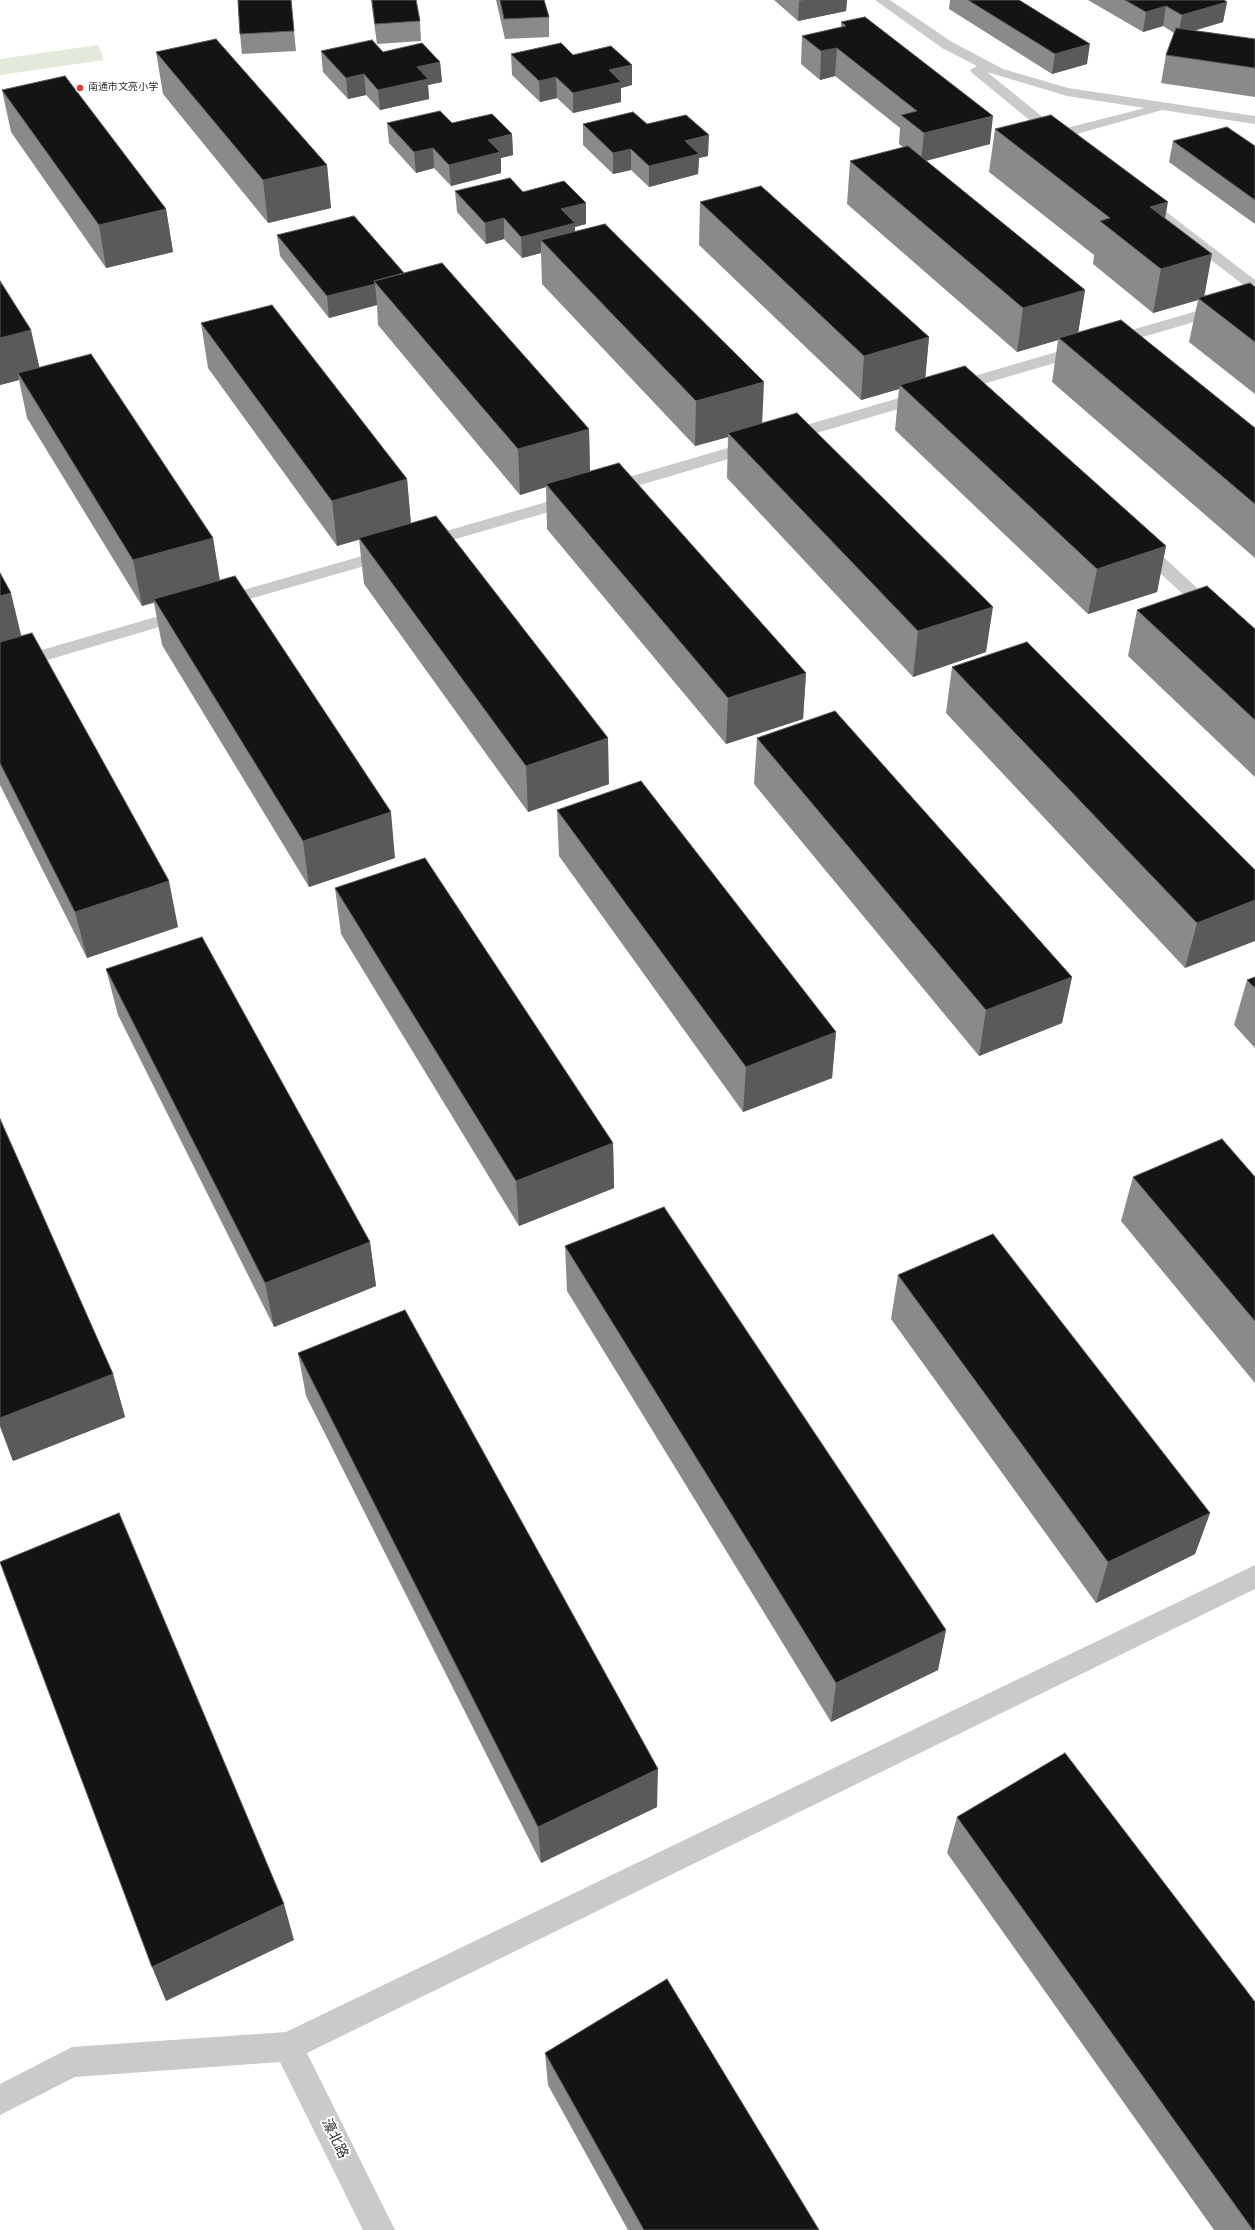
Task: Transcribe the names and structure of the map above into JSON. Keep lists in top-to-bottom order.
{
  "streets": {
    "street": ["濠北路"]
  },
  "places": ["南通市文亮小学"]
}
